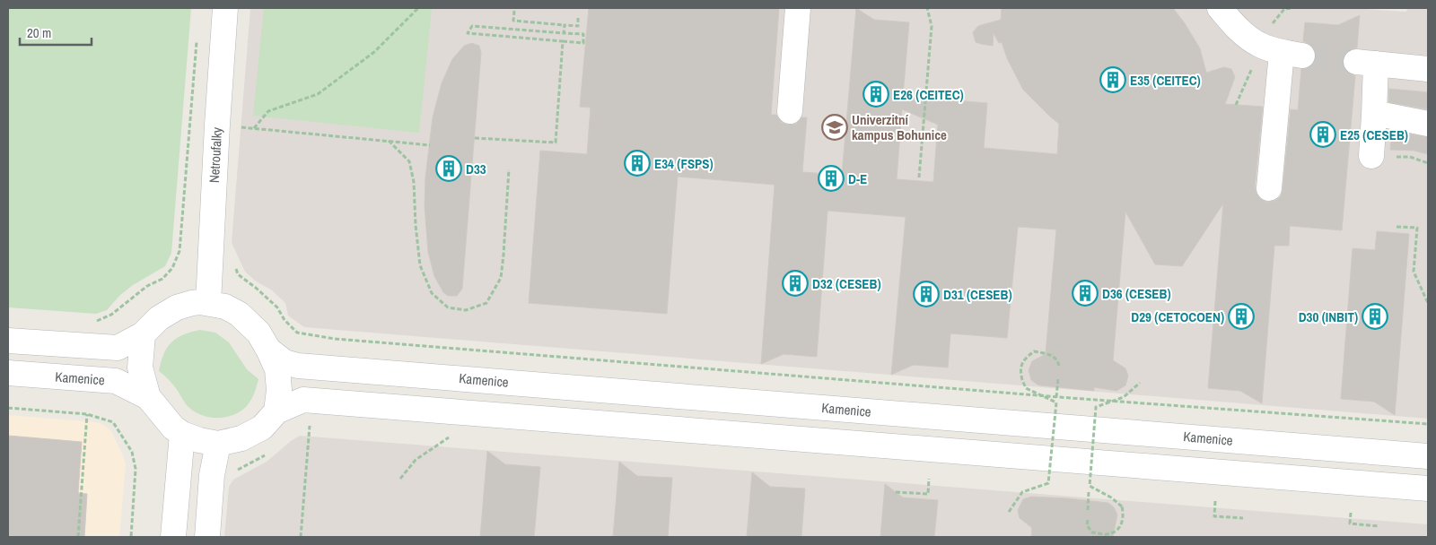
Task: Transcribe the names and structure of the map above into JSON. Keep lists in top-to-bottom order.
{
  "streets": {
    "street": ["Netroufalky", "Kamenice"]
  },
  "crossings": [
    ["Netroufalky", "Kamenice"]
  ],
  "places": {
    "building": [
      "E35 (CEITEC)",
      "E26 (CEITEC)",
      "E25 (CESEB)",
      "E34 (FSPS)",
      "D33",
      "D-E",
      "D32 (CESEB)",
      "D36 (CESEB)",
      "D31 (CESEB)",
      "D29 (CETOCOEN)",
      "D30 (INBIT)"
    ],
    "school or university": ["Univerzitní kampus Bohunice"]
  },
  "scale_bar": "20 m"
}
